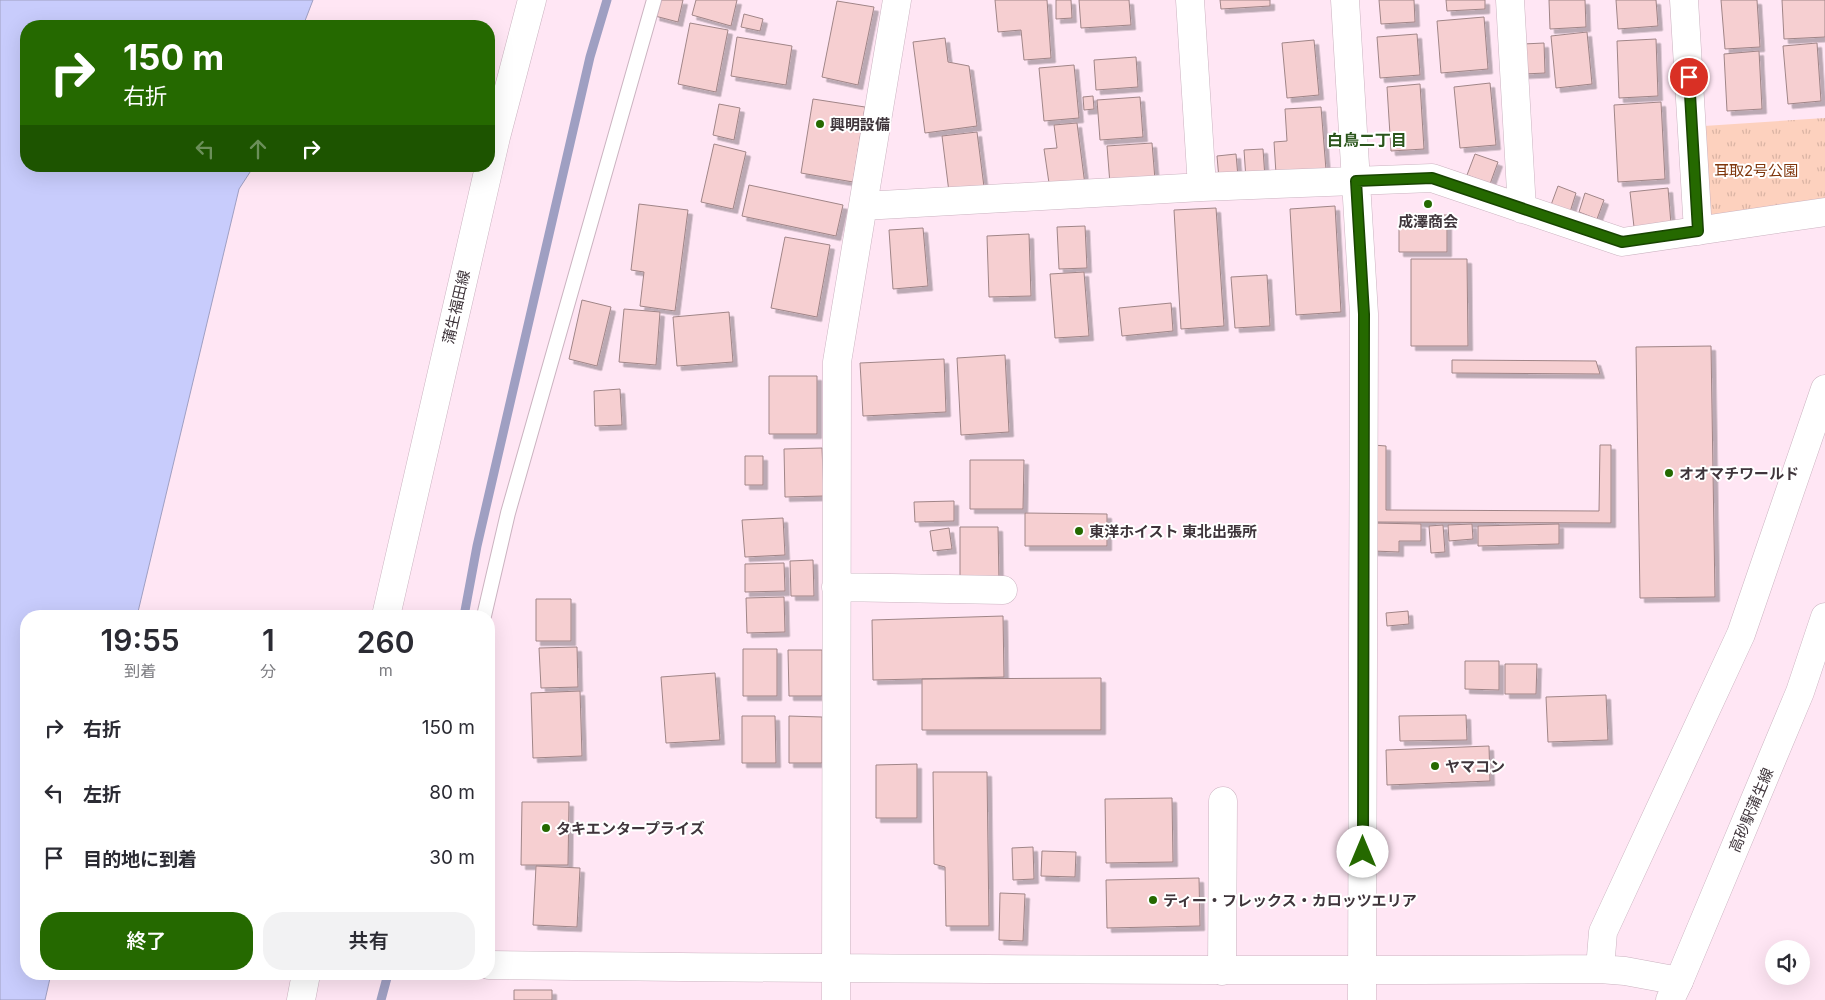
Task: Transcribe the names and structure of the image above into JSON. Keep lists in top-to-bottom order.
{
  "streets": {
    "street": ["蒲生福田線", "高砂駅蒲生線"]
  },
  "districts": ["白鳥二丁目"],
  "parks": ["耳取2号公園"],
  "places": [
    "興明設備",
    "成澤商会",
    "オオマチワールド",
    "東洋ホイスト 東北出張所",
    "ヤマコン",
    "タキエンタープライズ",
    "ティー・フレックス・カロッツエリア"
  ],
  "page": {
    "turn": ["150 m", "右折"],
    "eta": [
      "19:55",
      "到着",
      "1",
      "分",
      "260",
      "m"
    ],
    "list": [
      {
        "name": "右折",
        "value": "150 m"
      },
      {
        "name": "左折",
        "value": "80 m"
      },
      {
        "name": "目的地に到着",
        "value": "30 m"
      }
    ],
    "buttons": ["終了", "共有"]
  }
}
